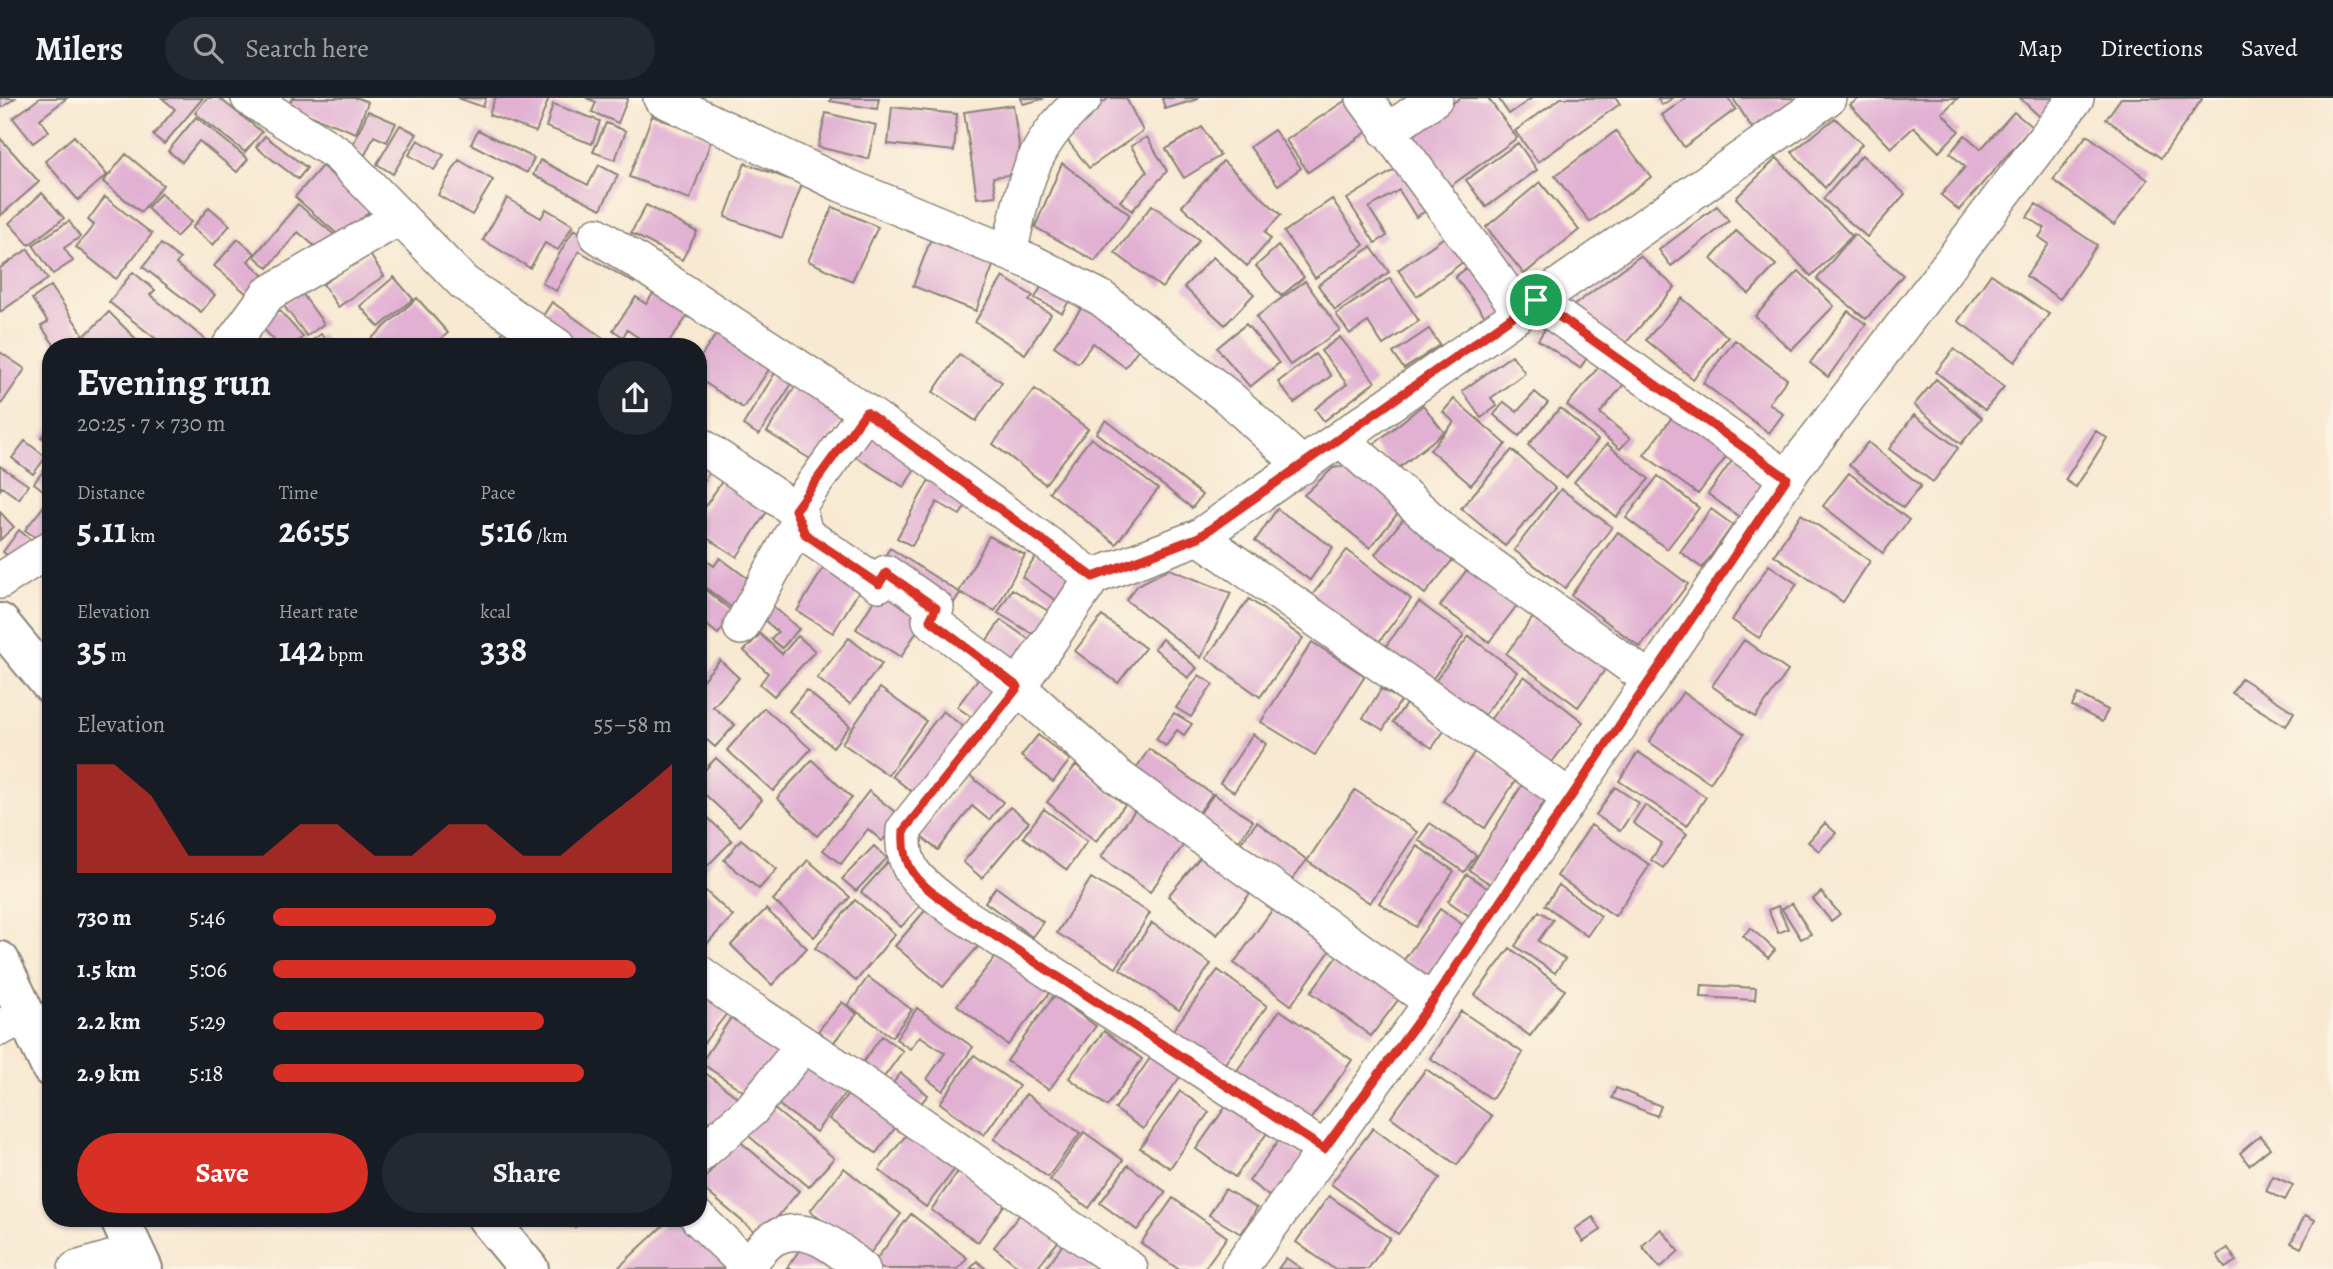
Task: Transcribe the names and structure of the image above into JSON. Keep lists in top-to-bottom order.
{
  "page": {
    "header": "Milers",
    "search": "Search here",
    "nav": ["Map", "Directions", "Saved"],
    "heading": ["Evening run", "20:25 · 7 × 730 m"],
    "stats": [
      ["Distance", "5.11 km"],
      ["Time", "26:55"],
      ["Pace", "5:16 /km"],
      ["Elevation", "35 m"],
      ["Heart rate", "142 bpm"],
      ["kcal", "338"]
    ],
    "chart": ["Elevation", "55–58 m"],
    "list": [
      {
        "name": "730 m",
        "note": "5:46"
      },
      {
        "name": "1.5 km",
        "note": "5:06"
      },
      {
        "name": "2.2 km",
        "note": "5:29"
      },
      {
        "name": "2.9 km",
        "note": "5:18"
      }
    ],
    "buttons": ["Save", "Share"]
  }
}
